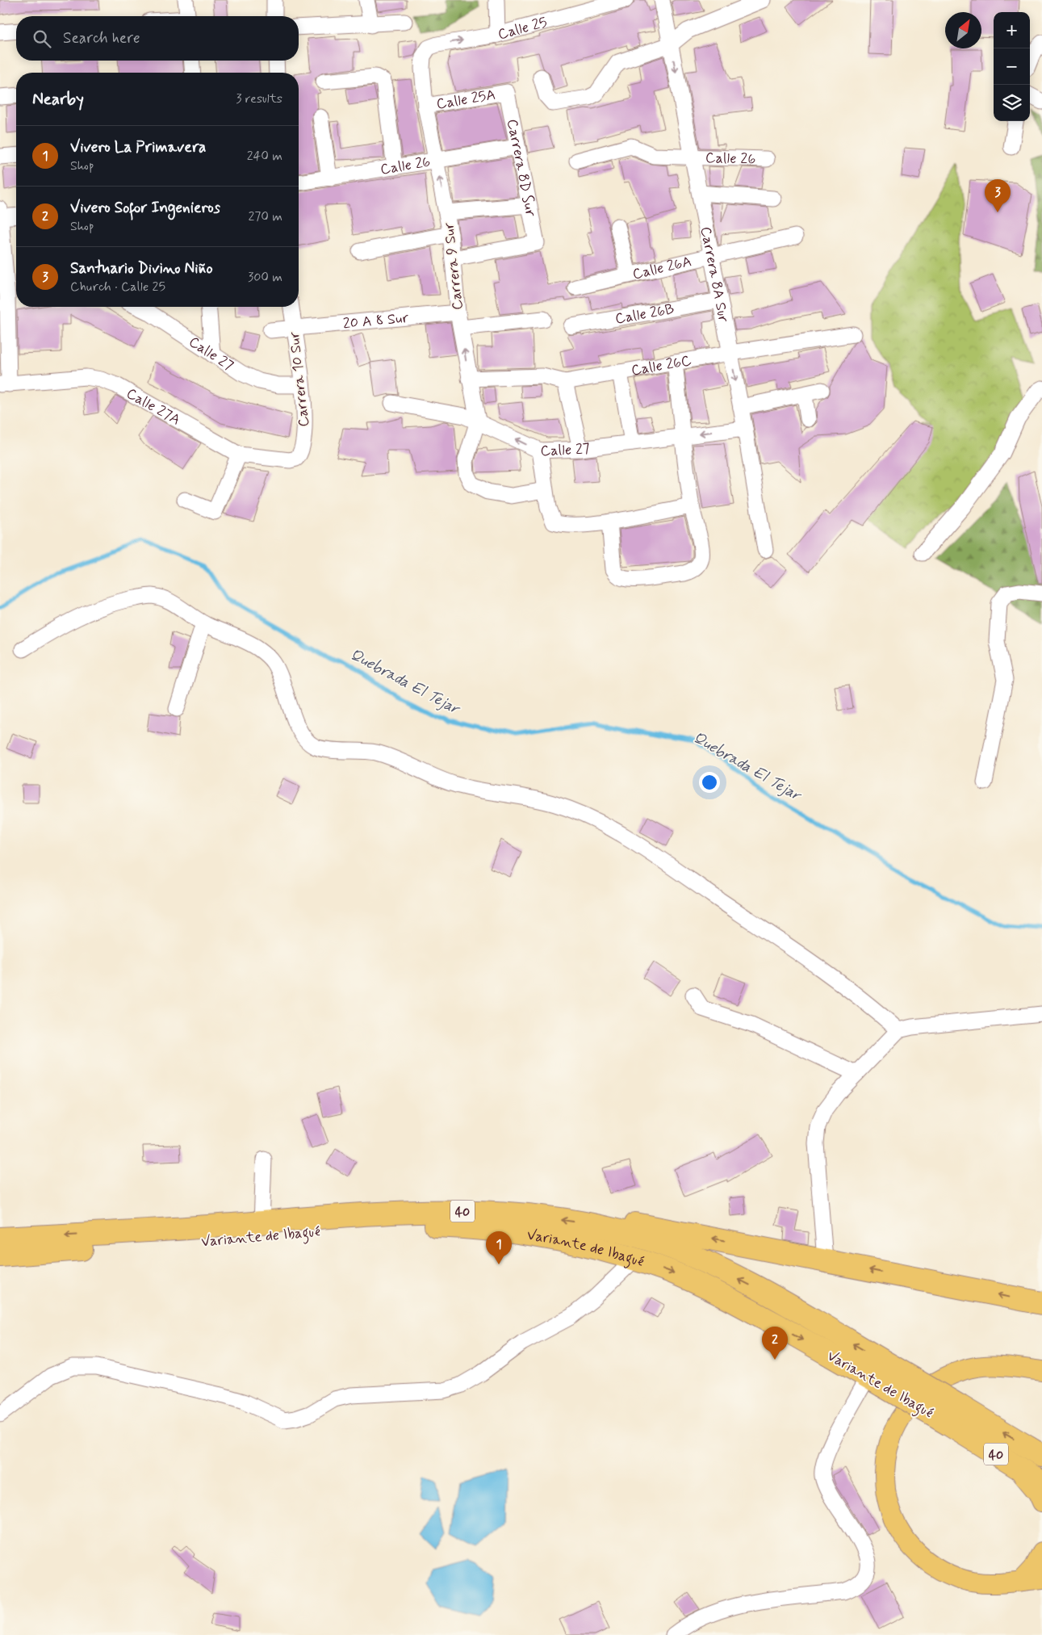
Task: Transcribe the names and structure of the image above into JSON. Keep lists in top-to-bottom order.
{
  "streets": {
    "highway": ["40", "Variante de Ibagué"],
    "street": [
      "Calle 25",
      "Calle 25A",
      "Calle 26",
      "Carrera 8D Sur",
      "Carrera 9 Sur",
      "Calle 26A",
      "Carrera 8A Sur",
      "Calle 26B",
      "20 A 8 Sur",
      "Calle 27",
      "Calle 26C",
      "Carrera 10 Sur",
      "Calle 27A"
    ]
  },
  "crossings": [
    ["Calle 25", "Carrera 9 Sur"],
    ["Calle 25A", "Carrera 8D Sur"],
    ["Calle 25A", "Carrera 9 Sur"],
    ["Calle 26", "Carrera 8D Sur"],
    ["Calle 26", "Carrera 9 Sur"],
    ["Calle 26", "Carrera 8A Sur"],
    ["Carrera 8D Sur", "Carrera 9 Sur"],
    ["Carrera 9 Sur", "20 A 8 Sur"],
    ["Carrera 9 Sur", "Calle 27"],
    ["Carrera 9 Sur", "Calle 26C"],
    ["Calle 26A", "Carrera 8A Sur"],
    ["Carrera 8A Sur", "Calle 26B"],
    ["Carrera 8A Sur", "Calle 27"],
    ["Carrera 8A Sur", "Calle 26C"],
    ["20 A 8 Sur", "Carrera 10 Sur"],
    ["Calle 27", "Carrera 10 Sur"],
    ["Carrera 10 Sur", "Calle 27A"]
  ],
  "water": ["Quebrada El Tejar"],
  "north": "top right",
  "page": {
    "map_buttons": ["+", "−"],
    "search": "Search here",
    "heading": ["Nearby", "3 results"],
    "list": [
      {
        "mark": "1",
        "name": "Vivero La Primavera",
        "note": "Shop",
        "value": "240 m"
      },
      {
        "mark": "2",
        "name": "Vivero Sofor Ingenieros",
        "note": "Shop",
        "value": "270 m"
      },
      {
        "mark": "3",
        "name": "Santuario Divino Niño",
        "note": "Church · Calle 25",
        "value": "300 m"
      }
    ],
    "pins": ["3", "1", "2"]
  }
}
